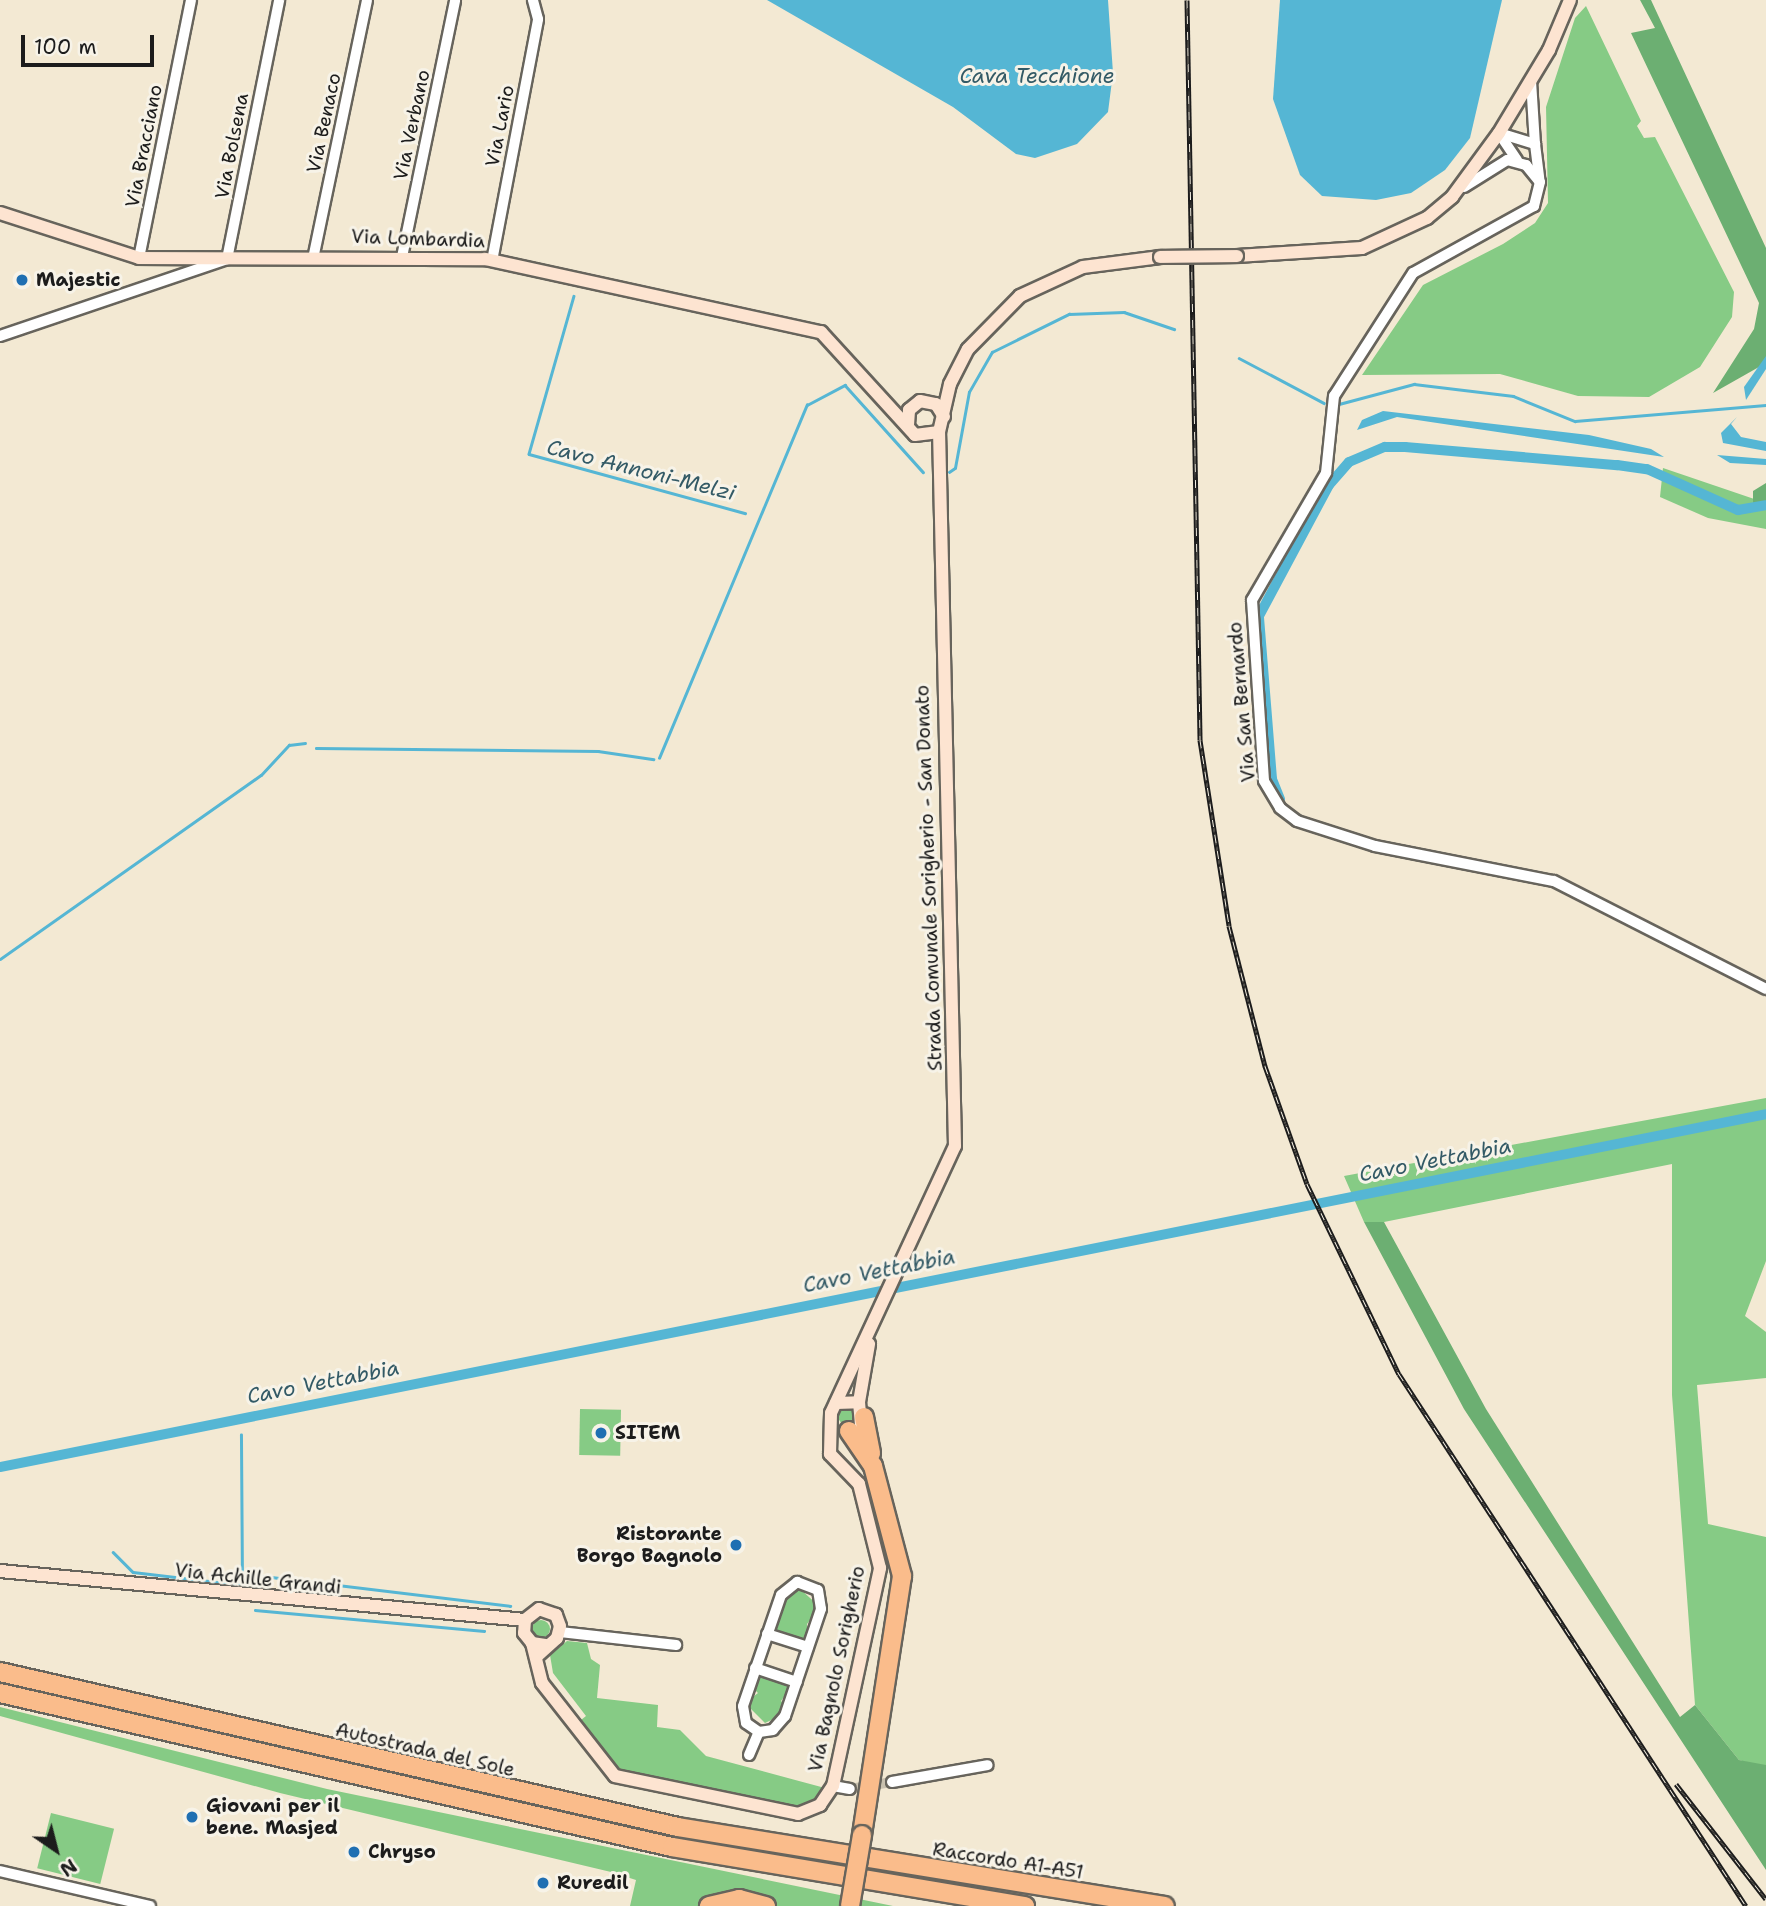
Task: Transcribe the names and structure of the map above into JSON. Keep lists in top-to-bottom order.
{
  "streets": {
    "highway": ["Autostrada del Sole", "Raccordo A1-A51"],
    "street": [
      "Via Benaco",
      "Via Verbano",
      "Via Lario",
      "Via Bracciano",
      "Via Bolsena",
      "Via Lombardia",
      "Via San Bernardo",
      "Strada Comunale Sorigherio - San Donato",
      "Via Achille Grandi",
      "Via Bagnolo Sorigherio"
    ]
  },
  "crossings": [
    ["Via Benaco", "Via Lombardia"],
    ["Via Verbano", "Via Lombardia"],
    ["Via Lario", "Via Lombardia"],
    ["Via Bracciano", "Via Lombardia"],
    ["Via Bolsena", "Via Lombardia"],
    ["Via Lombardia", "Strada Comunale Sorigherio - San Donato"],
    ["Via Achille Grandi", "Via Bagnolo Sorigherio"],
    ["Autostrada del Sole", "Raccordo A1-A51"]
  ],
  "water": ["Cava Tecchione", "Cavo Annoni-Melzi", "Cavo Vettabbia"],
  "places": [
    "Majestic",
    "SITEM",
    "Ristorante Borgo Bagnolo",
    "Giovani per il bene. Masjed",
    "Chryso",
    "Ruredil"
  ],
  "scale_bar": "100 m",
  "north": "bottom right"
}
